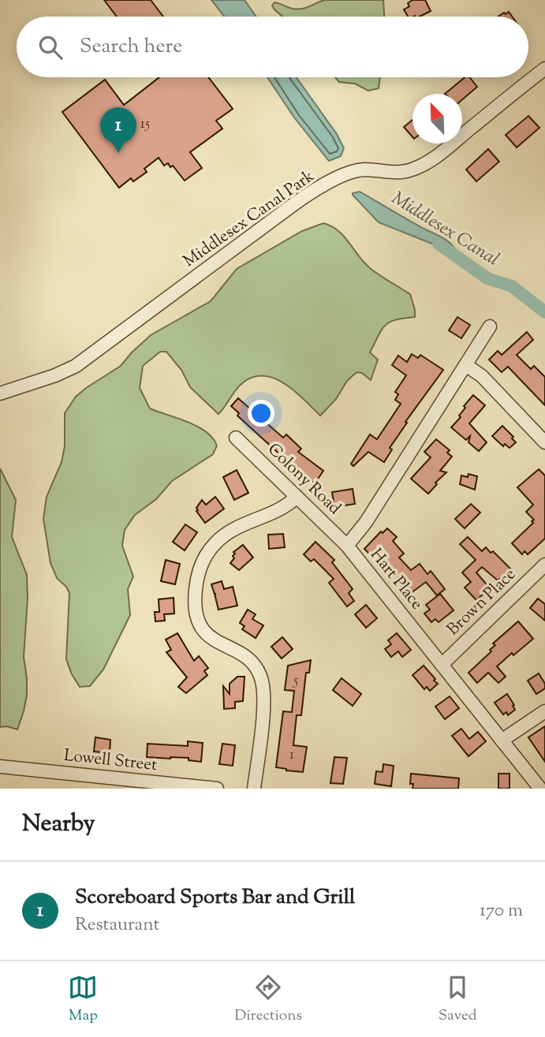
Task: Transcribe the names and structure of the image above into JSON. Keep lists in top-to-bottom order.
{
  "streets": {
    "street": [
      "Middlesex Canal Park",
      "Colony Road",
      "Hart Place",
      "Brown Place",
      "Lowell Street"
    ]
  },
  "crossings": [
    ["Colony Road", "Hart Place"],
    ["Hart Place", "Brown Place"]
  ],
  "water": ["Middlesex Canal"],
  "house_numbers": ["15", "5", "1"],
  "north": "top left",
  "page": {
    "search": "Search here",
    "pins": "1",
    "heading": "Nearby",
    "list": [
      {
        "mark": "1",
        "name": "Scoreboard Sports Bar and Grill",
        "note": "Restaurant",
        "value": "170 m"
      }
    ],
    "nav": ["Map", "Directions", "Saved"]
  }
}
